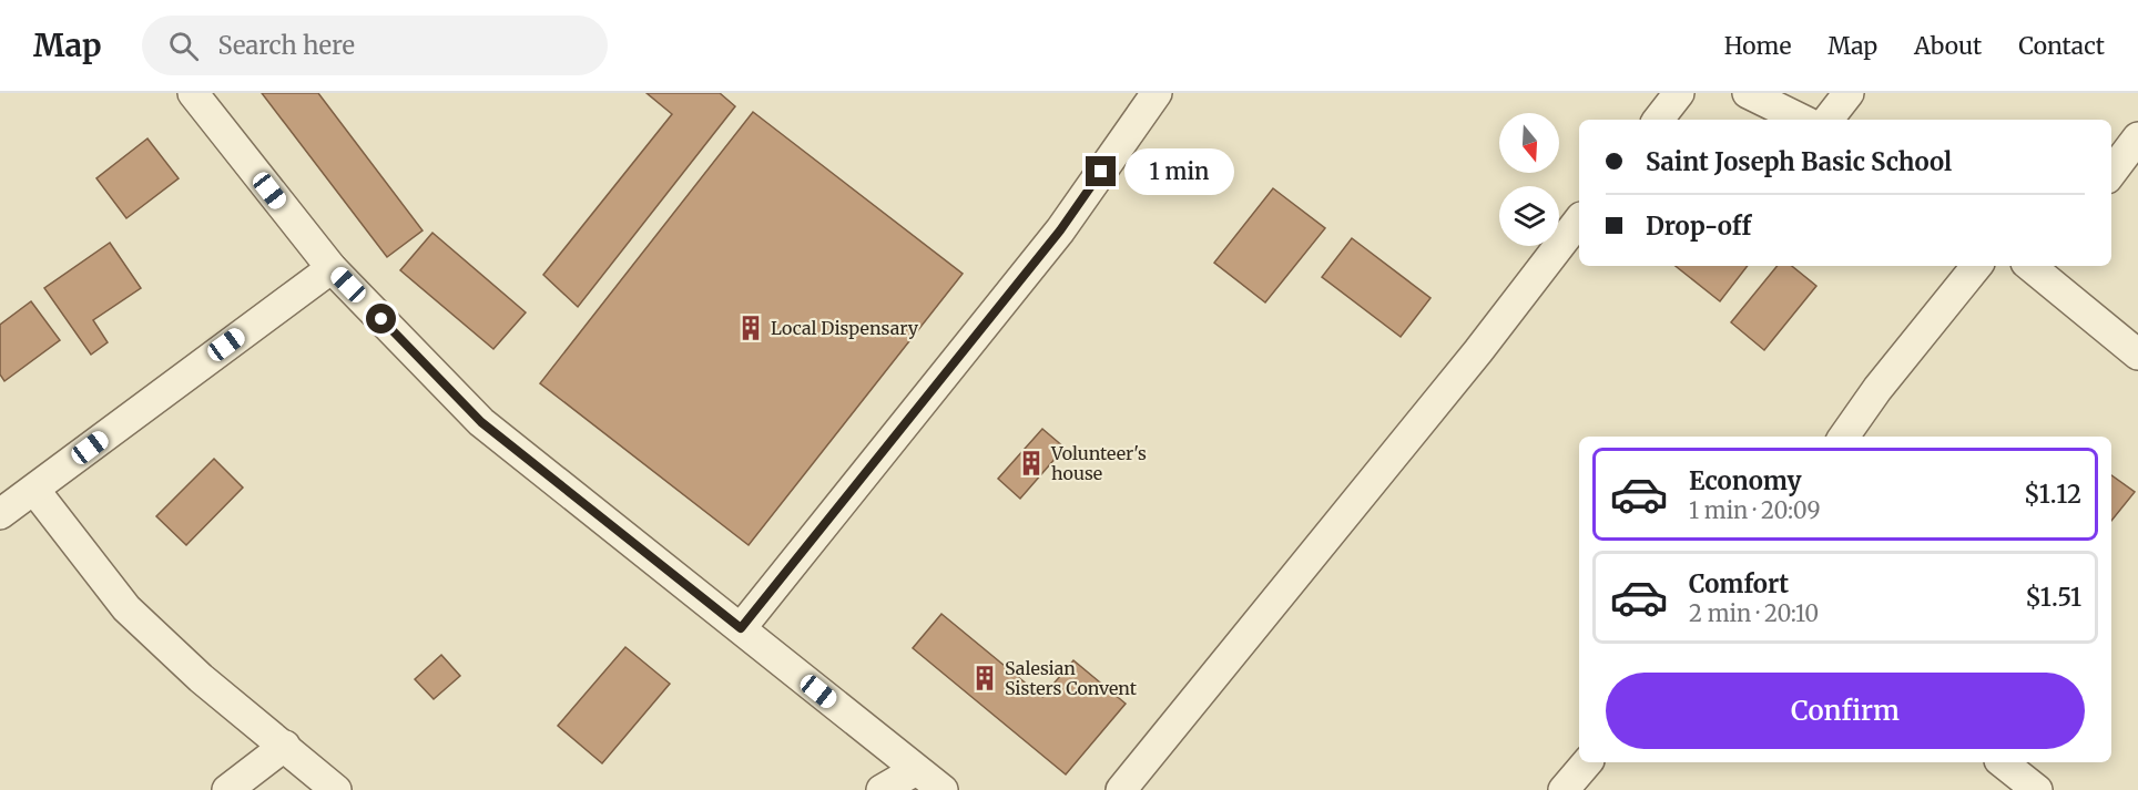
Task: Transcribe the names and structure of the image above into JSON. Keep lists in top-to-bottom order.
{
  "places": {
    "building": ["Local Dispensary", "Volunteer's house", "Salesian Sisters Convent"]
  },
  "north": "bottom",
  "page": {
    "header": "Map",
    "search": "Search here",
    "nav": [
      "Home",
      "Map",
      "About",
      "Contact"
    ],
    "banner": ["Saint Joseph Basic School", "Drop-off"],
    "bubble": "1 min",
    "list": [
      {
        "name": "Economy",
        "note": "1 min · 20:09",
        "value": "$1.12"
      },
      {
        "name": "Comfort",
        "note": "2 min · 20:10",
        "value": "$1.51"
      }
    ],
    "buttons": "Confirm"
  }
}
